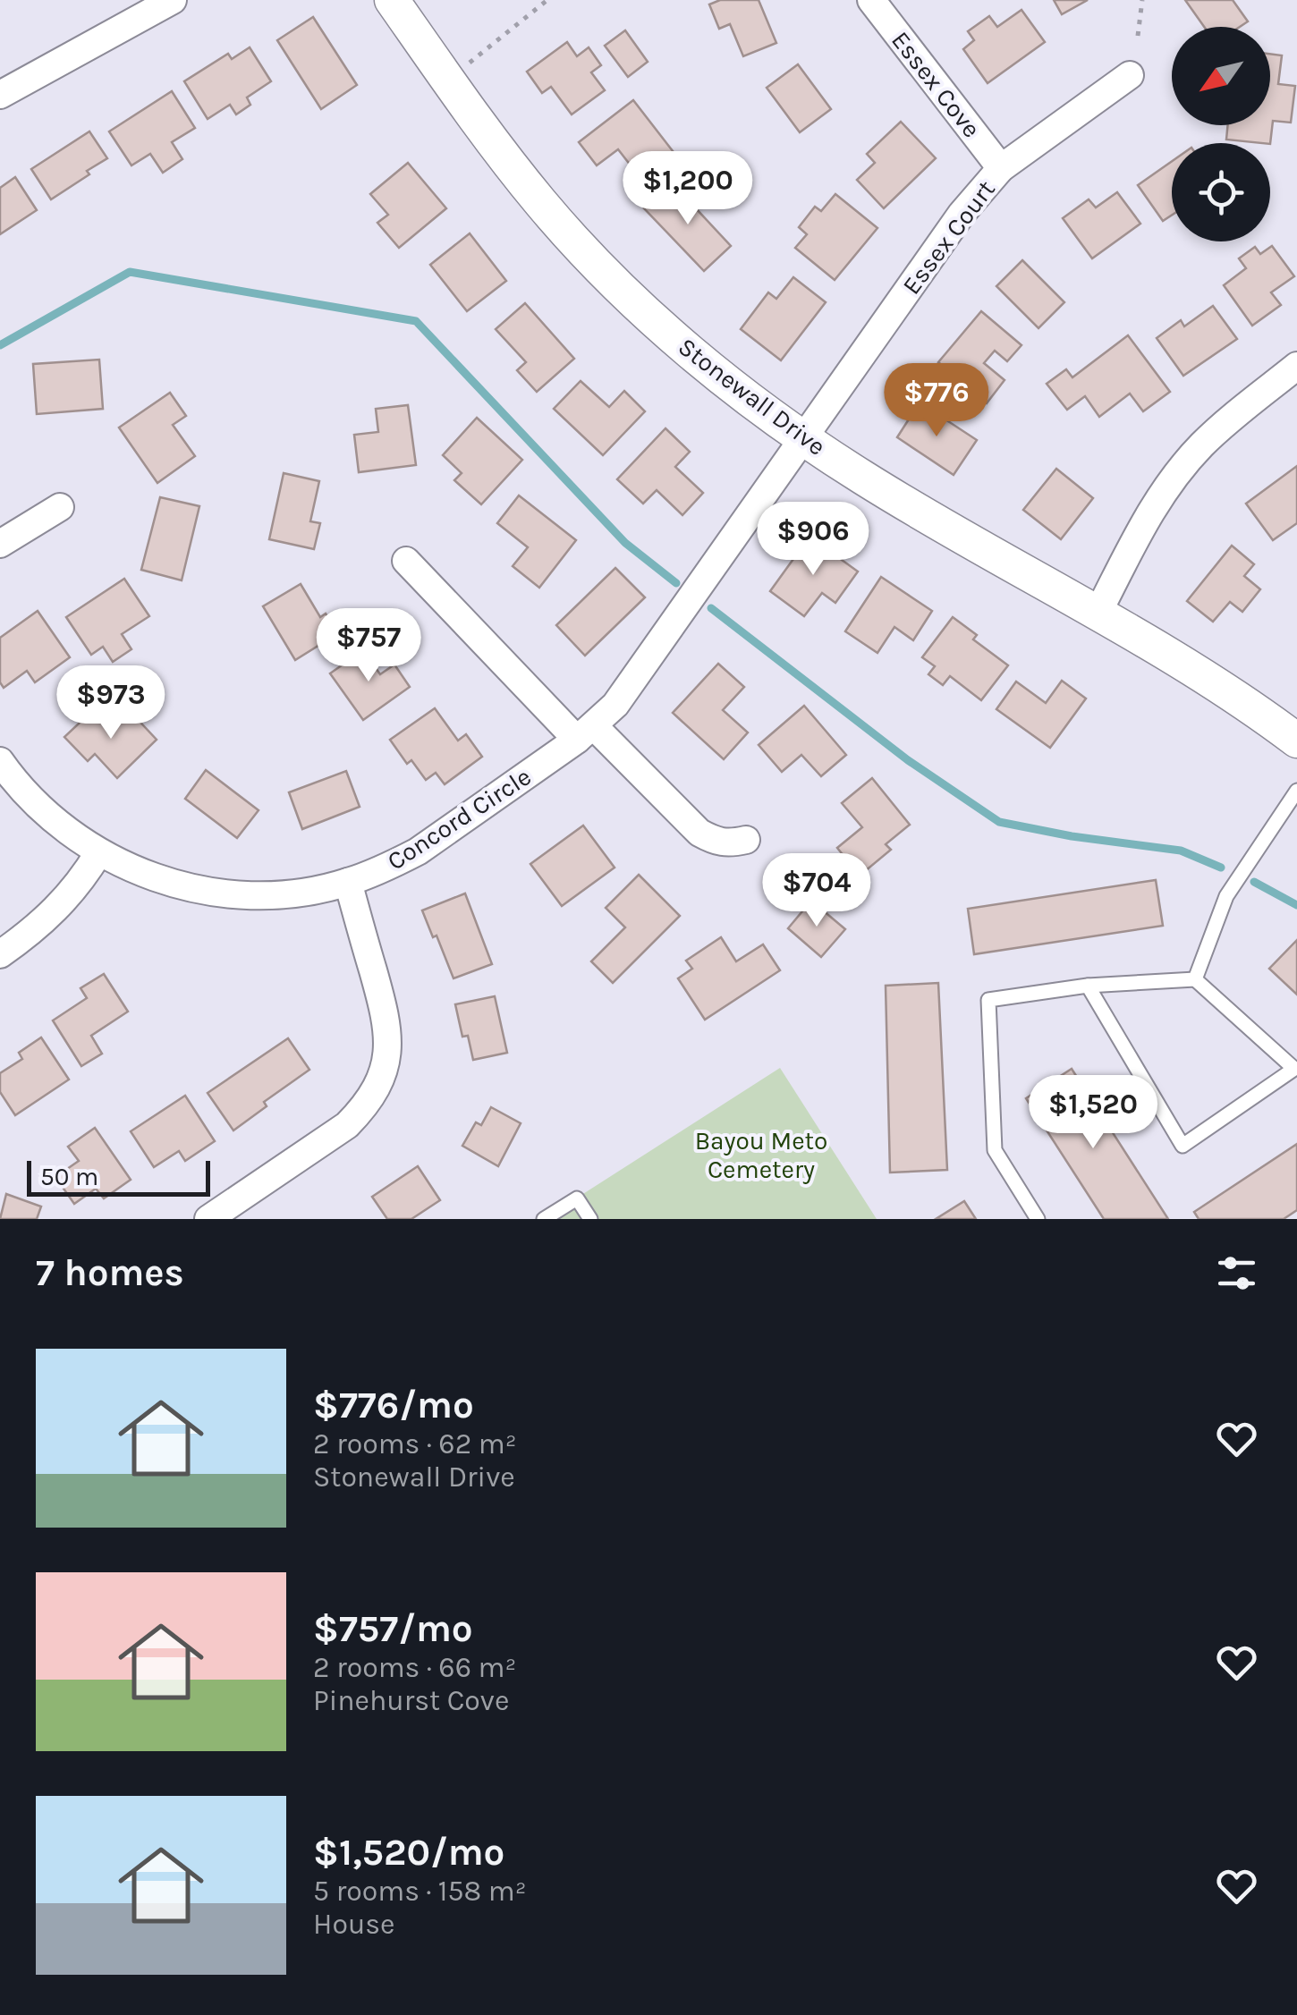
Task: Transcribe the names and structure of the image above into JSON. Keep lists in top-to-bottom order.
{
  "streets": {
    "street": [
      "Essex Cove",
      "Essex Court",
      "Stonewall Drive",
      "Concord Circle"
    ]
  },
  "crossings": [
    ["Essex Cove", "Essex Court"],
    ["Essex Court", "Stonewall Drive"],
    ["Essex Court", "Concord Circle"],
    ["Stonewall Drive", "Concord Circle"]
  ],
  "parks": ["Bayou Meto Cemetery"],
  "scale_bar": "50 m",
  "north": "bottom left",
  "page": {
    "price": [
      "$1,200",
      "$776",
      "$906",
      "$757",
      "$973",
      "$704",
      "$1,520"
    ],
    "scale": "50 m",
    "heading": "7 homes",
    "list": [
      {
        "name": "$776/mo",
        "note": "2 rooms · 62 m² · Stonewall Drive"
      },
      {
        "name": "$757/mo",
        "note": "2 rooms · 66 m² · Pinehurst Cove"
      },
      {
        "name": "$1,520/mo",
        "note": "5 rooms · 158 m² · House"
      }
    ]
  }
}
